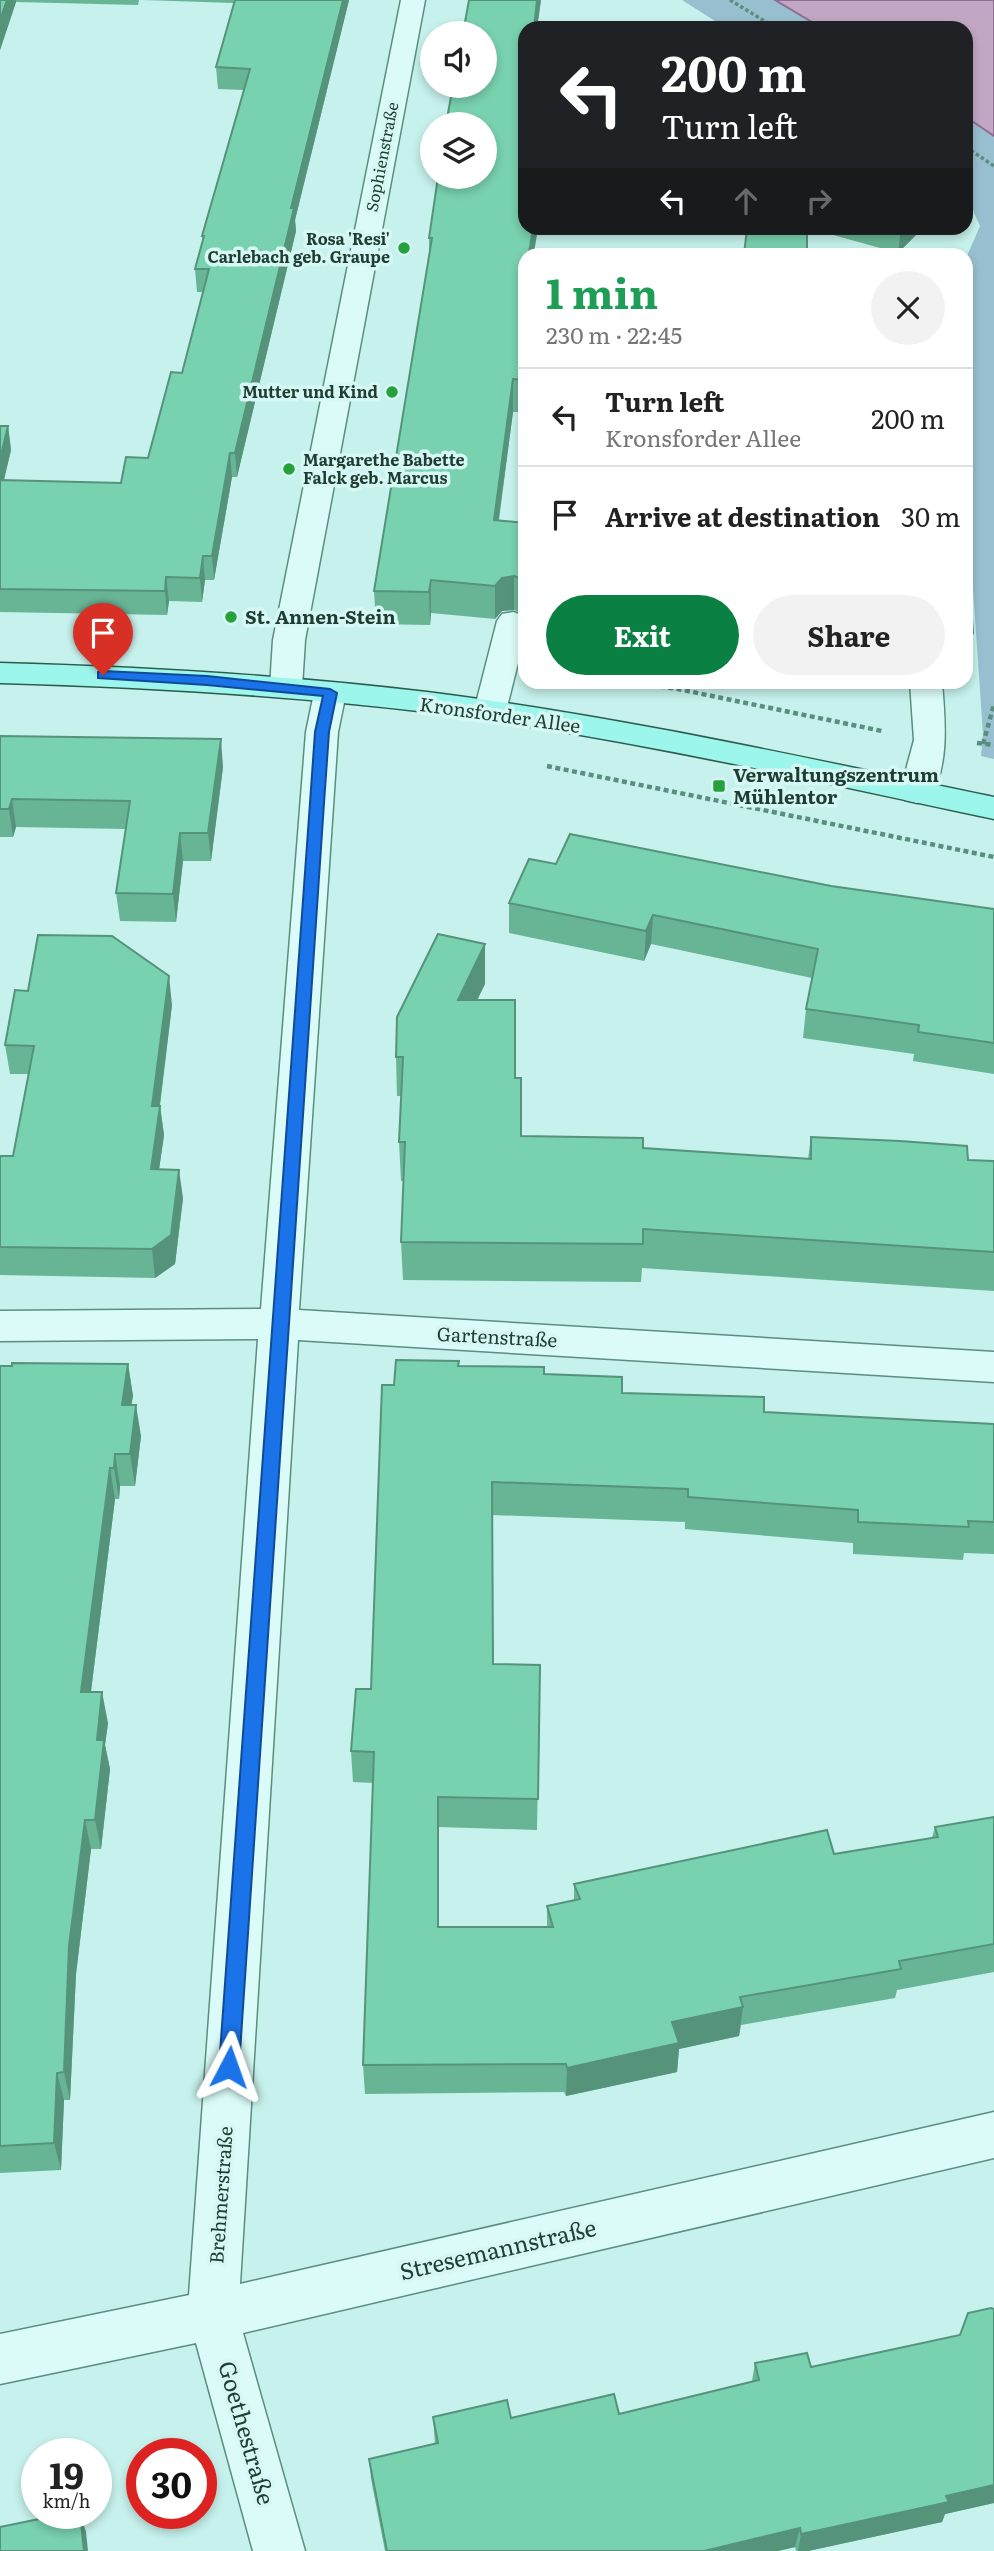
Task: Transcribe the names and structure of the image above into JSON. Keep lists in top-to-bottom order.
{
  "streets": {
    "main road": ["Kronsforder Allee"],
    "street": [
      "Sophienstraße",
      "Gartenstraße",
      "Brehmerstraße",
      "Stresemannstraße",
      "Goethestraße"
    ]
  },
  "crossings": [
    ["Sophienstraße", "Kronsforder Allee"],
    ["Kronsforder Allee", "Brehmerstraße"],
    ["Gartenstraße", "Brehmerstraße"],
    ["Brehmerstraße", "Stresemannstraße"],
    ["Brehmerstraße", "Goethestraße"],
    ["Stresemannstraße", "Goethestraße"]
  ],
  "places": {
    "other": [
      "Rosa 'Resi' Carlebach geb. Graupe",
      "Mutter und Kind",
      "Margarethe Babette Falck geb. Marcus",
      "St. Annen-Stein"
    ],
    "transit": ["Verwaltungszentrum Mühlentor"]
  },
  "page": {
    "turn": ["200 m", "Turn left"],
    "heading": ["1 min", "230 m · 22:45"],
    "list": [
      {
        "name": "Turn left",
        "note": "Kronsforder Allee",
        "value": "200 m"
      },
      {
        "name": "Arrive at destination",
        "value": "30 m"
      }
    ],
    "buttons": ["Exit", "Share"],
    "speed": "19 km/h",
    "limit": "30"
  }
}
